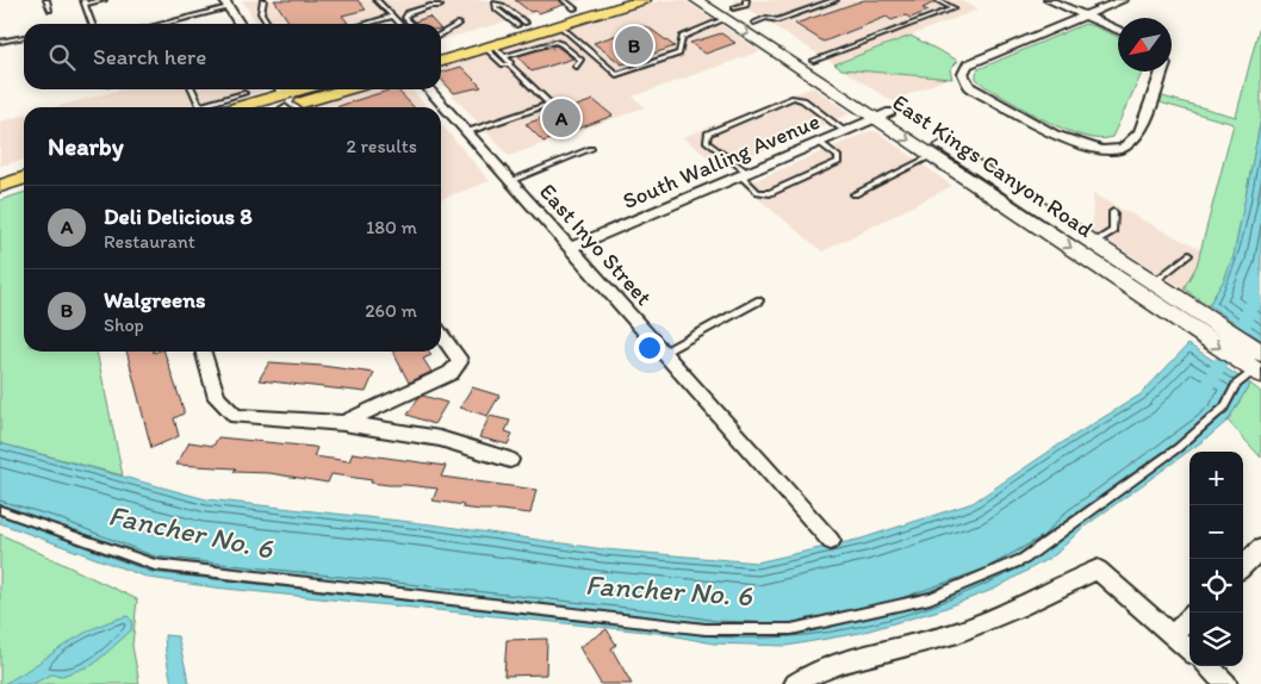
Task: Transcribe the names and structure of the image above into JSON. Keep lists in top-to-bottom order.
{
  "streets": {
    "main road": ["East Kings Canyon Road"],
    "street": ["South Walling Avenue", "East Inyo Street"]
  },
  "crossings": [
    ["South Walling Avenue", "East Kings Canyon Road"],
    ["South Walling Avenue", "East Inyo Street"]
  ],
  "water": ["Fancher No. 6"],
  "north": "bottom left",
  "page": {
    "pins": ["B", "A"],
    "search": "Search here",
    "heading": ["Nearby", "2 results"],
    "list": [
      {
        "mark": "A",
        "name": "Deli Delicious 8",
        "note": "Restaurant",
        "value": "180 m"
      },
      {
        "mark": "B",
        "name": "Walgreens",
        "note": "Shop",
        "value": "260 m"
      }
    ],
    "map_buttons": ["+", "−"]
  }
}
